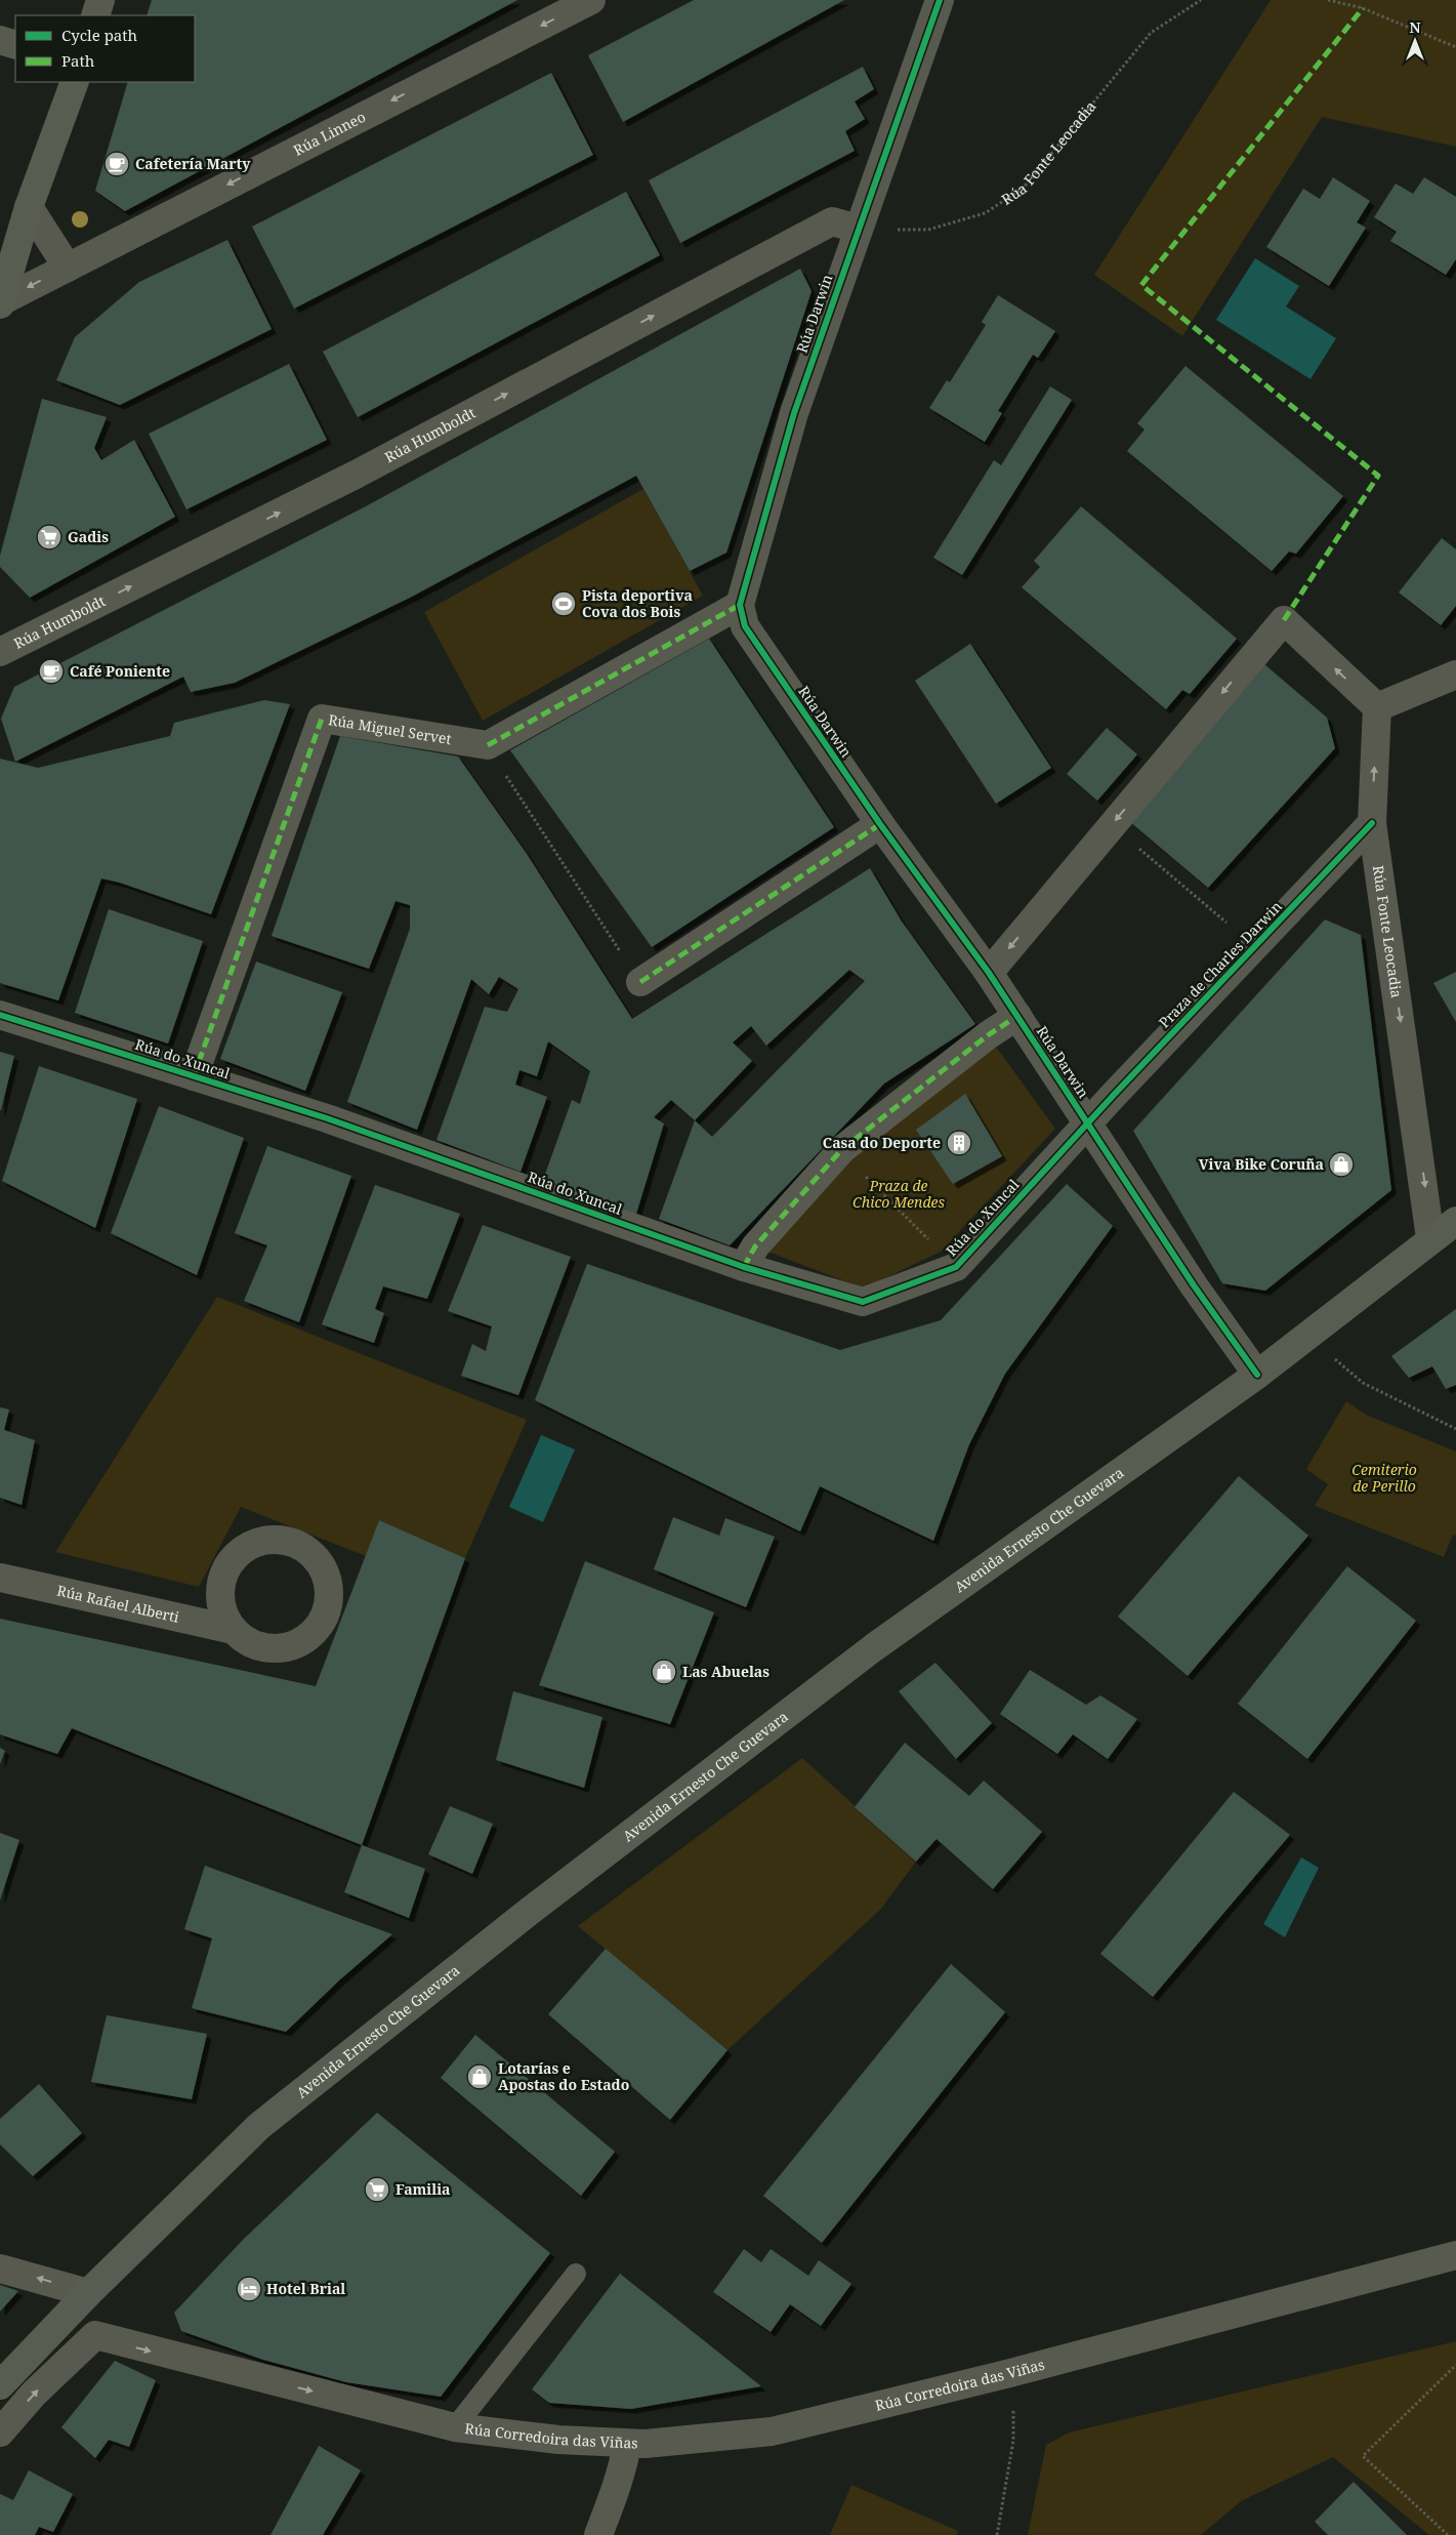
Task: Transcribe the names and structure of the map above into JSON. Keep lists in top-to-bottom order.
{
  "streets": {
    "main road": ["Avenida Ernesto Che Guevara"],
    "street": [
      "Rúa Linneo",
      "Rúa Fonte Leocadia",
      "Rúa Darwin",
      "Rúa Humboldt",
      "Rúa Miguel Servet",
      "Praza de Charles Darwin",
      "Rúa do Xuncal",
      "Rúa Rafael Alberti",
      "Rúa Corredoira das Viñas"
    ]
  },
  "crossings": [
    ["Rúa Fonte Leocadia", "Rúa Darwin"],
    ["Rúa Fonte Leocadia", "Rúa Humboldt"],
    ["Rúa Fonte Leocadia", "Praza de Charles Darwin"],
    ["Rúa Fonte Leocadia", "Avenida Ernesto Che Guevara"],
    ["Rúa Darwin", "Rúa Humboldt"],
    ["Rúa Darwin", "Praza de Charles Darwin"],
    ["Rúa Darwin", "Rúa do Xuncal"],
    ["Rúa Darwin", "Avenida Ernesto Che Guevara"],
    ["Rúa Miguel Servet", "Rúa do Xuncal"],
    ["Praza de Charles Darwin", "Rúa do Xuncal"]
  ],
  "one_way": ["Rúa Linneo", "Rúa Humboldt"],
  "parks": ["Praza de Chico Mendes", "Cemiterio de Perillo"],
  "places": {
    "cafe": ["Cafetería Marty", "Café Poniente"],
    "supermarket": ["Gadis", "Familia"],
    "sports": ["Pista deportiva Cova dos Bois"],
    "building": ["Casa do Deporte"],
    "shop": ["Viva Bike Coruña", "Las Abuelas", "Lotarías e Apostas do Estado"],
    "hotel": ["Hotel Brial"]
  },
  "legend": ["Cycle path", "Path"],
  "north": "top"
}
